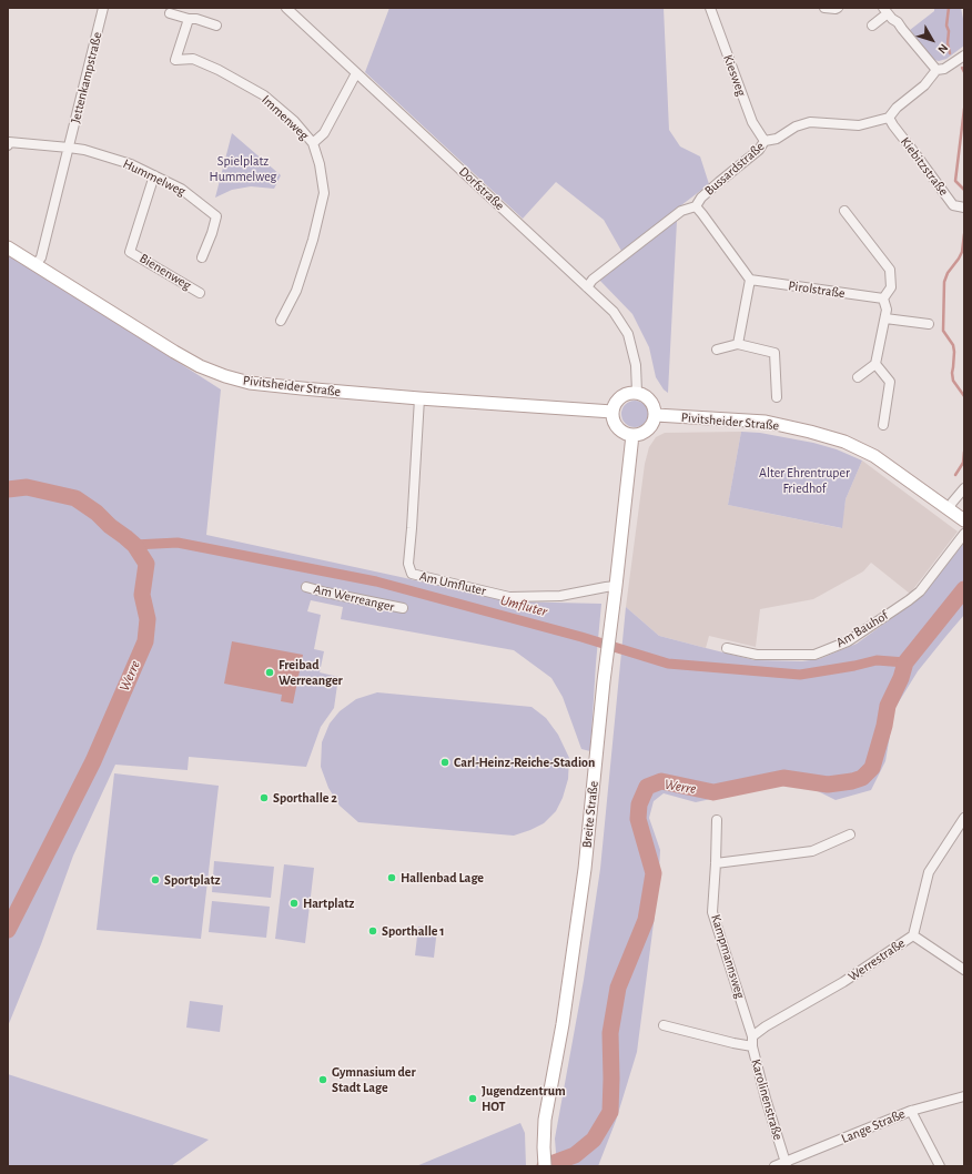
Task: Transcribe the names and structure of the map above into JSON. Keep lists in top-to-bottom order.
{
  "streets": {
    "main road": ["Pivitsheider Straße", "Breite Straße"],
    "street": [
      "Kiesweg",
      "Jettenkampstraße",
      "Immenweg",
      "Kiebitzstraße",
      "Bussardstraße",
      "Hummelweg",
      "Dorfstraße",
      "Bienenweg",
      "Pirolstraße",
      "Am Umfluter",
      "Am Werreanger",
      "Am Bauhof",
      "Kampmannsweg",
      "Werrestraße",
      "Karolinenstraße",
      "Lange Straße"
    ]
  },
  "crossings": [
    ["Kiesweg", "Bussardstraße"],
    ["Jettenkampstraße", "Hummelweg"],
    ["Jettenkampstraße", "Pivitsheider Straße"],
    ["Kiebitzstraße", "Bussardstraße"],
    ["Bussardstraße", "Dorfstraße"],
    ["Hummelweg", "Bienenweg"],
    ["Dorfstraße", "Pivitsheider Straße"],
    ["Dorfstraße", "Breite Straße"],
    ["Pivitsheider Straße", "Am Umfluter"],
    ["Pivitsheider Straße", "Breite Straße"],
    ["Am Umfluter", "Breite Straße"],
    ["Kampmannsweg", "Werrestraße"],
    ["Kampmannsweg", "Karolinenstraße"],
    ["Karolinenstraße", "Lange Straße"]
  ],
  "water": ["Umfluter", "Werre"],
  "parks": ["Spielplatz Hummelweg", "Alter Ehrentruper Friedhof"],
  "places": [
    "Freibad Werreanger",
    "Carl-Heinz-Reiche-Stadion",
    "Sporthalle 2",
    "Hallenbad Lage",
    "Sportplatz",
    "Hartplatz",
    "Sporthalle 1",
    "Gymnasium der Stadt Lage",
    "Jugendzentrum HOT"
  ],
  "north": "bottom right"
}
